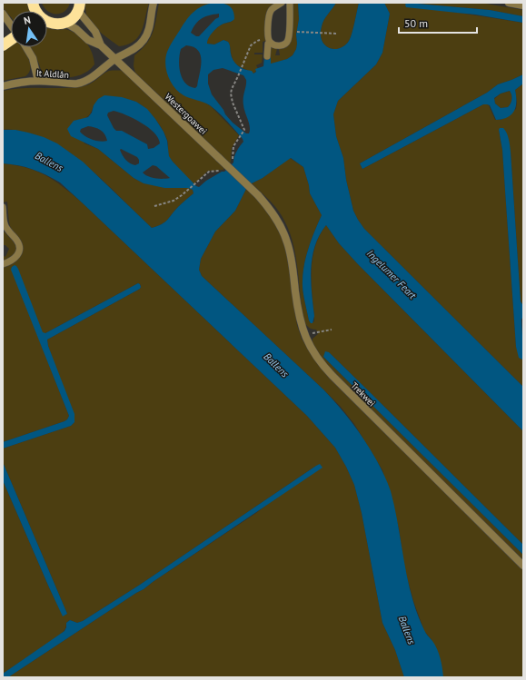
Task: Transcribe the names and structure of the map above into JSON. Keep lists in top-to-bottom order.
{
  "streets": {
    "street": ["It Aldlân", "Westergoawei", "Trekwei"]
  },
  "crossings": [
    ["It Aldlân", "Westergoawei"],
    ["Westergoawei", "Trekwei"]
  ],
  "water": ["Ballens", "Ingelumer Feart"],
  "scale_bar": "50 m",
  "north": "top"
}
